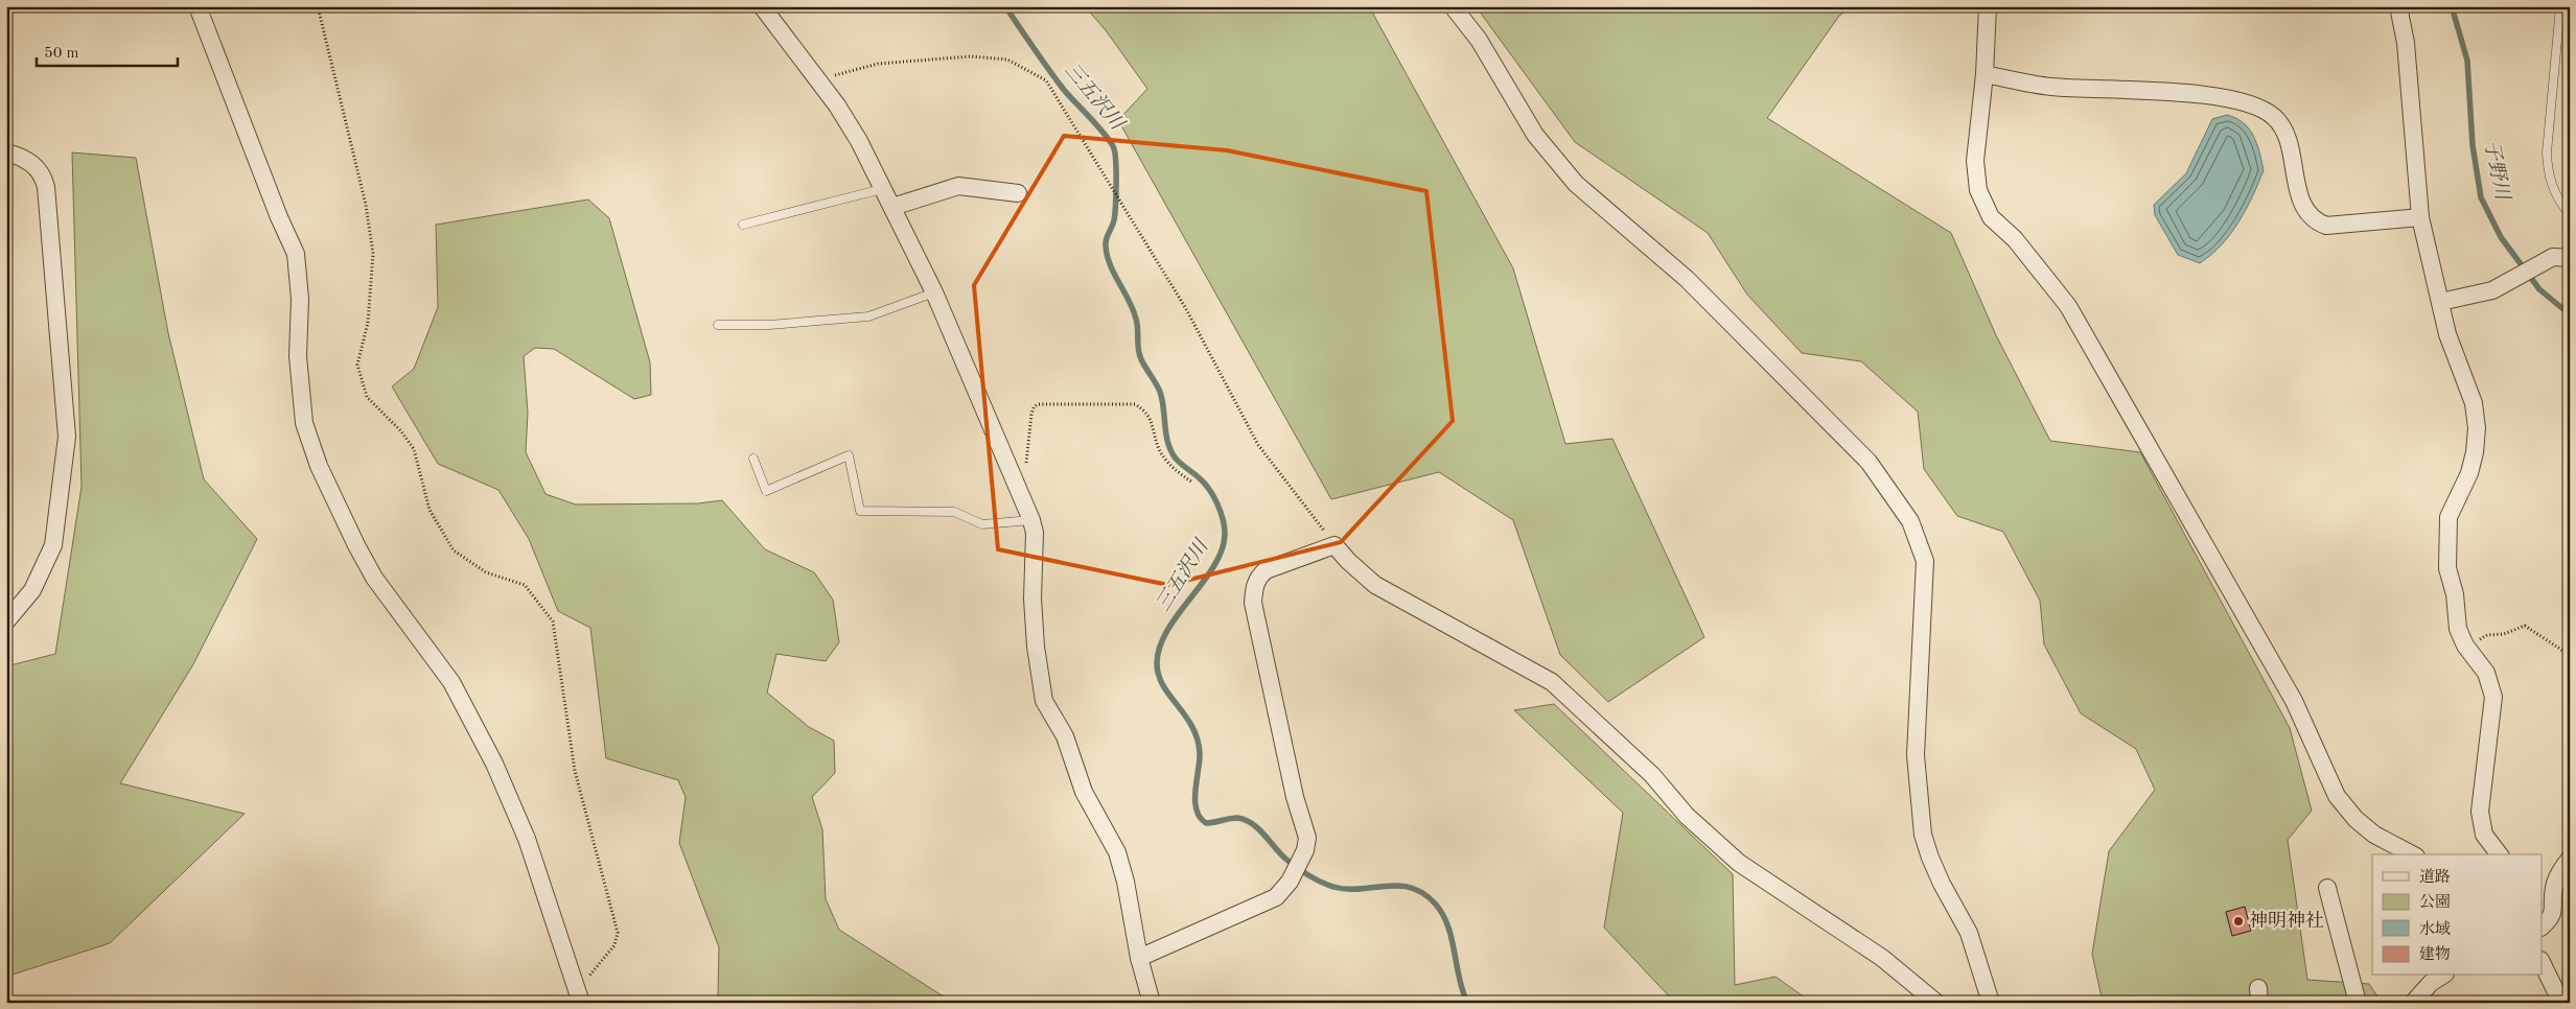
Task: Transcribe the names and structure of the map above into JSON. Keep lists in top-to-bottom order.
{
  "water": ["三五沢川", "子野川"],
  "places": ["神明神社"],
  "legend": [
    "道路",
    "公園",
    "水域",
    "建物"
  ],
  "scale_bar": "50 m"
}
